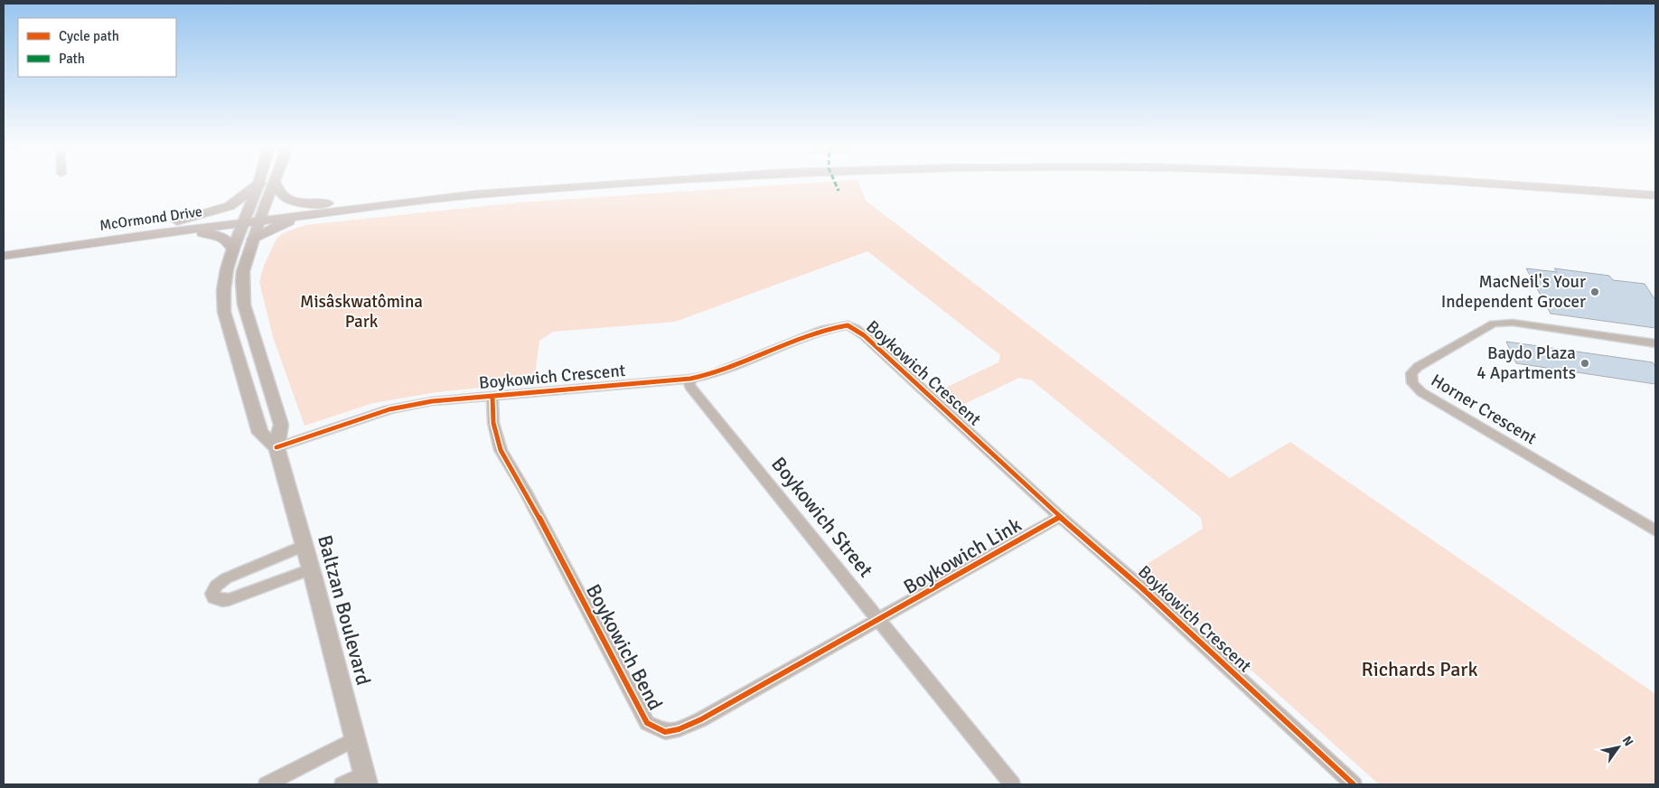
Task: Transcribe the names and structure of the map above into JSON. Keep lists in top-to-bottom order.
{
  "streets": {
    "main road": ["McOrmond Drive"],
    "street": [
      "Boykowich Crescent",
      "Horner Crescent",
      "Boykowich Street",
      "Boykowich Link",
      "Baltzan Boulevard",
      "Boykowich Bend"
    ]
  },
  "crossings": [
    ["McOrmond Drive", "Baltzan Boulevard"],
    ["Boykowich Crescent", "Boykowich Street"],
    ["Boykowich Crescent", "Boykowich Link"],
    ["Boykowich Crescent", "Baltzan Boulevard"],
    ["Boykowich Crescent", "Boykowich Bend"],
    ["Boykowich Street", "Boykowich Link"],
    ["Boykowich Street", "Boykowich Bend"],
    ["Boykowich Link", "Boykowich Bend"]
  ],
  "parks": ["Misâskwatômina Park", "Richards Park"],
  "places": ["MacNeil's Your Independent Grocer", "Baydo Plaza 4 Apartments"],
  "legend": ["Cycle path", "Path"],
  "north": "top right"
}
